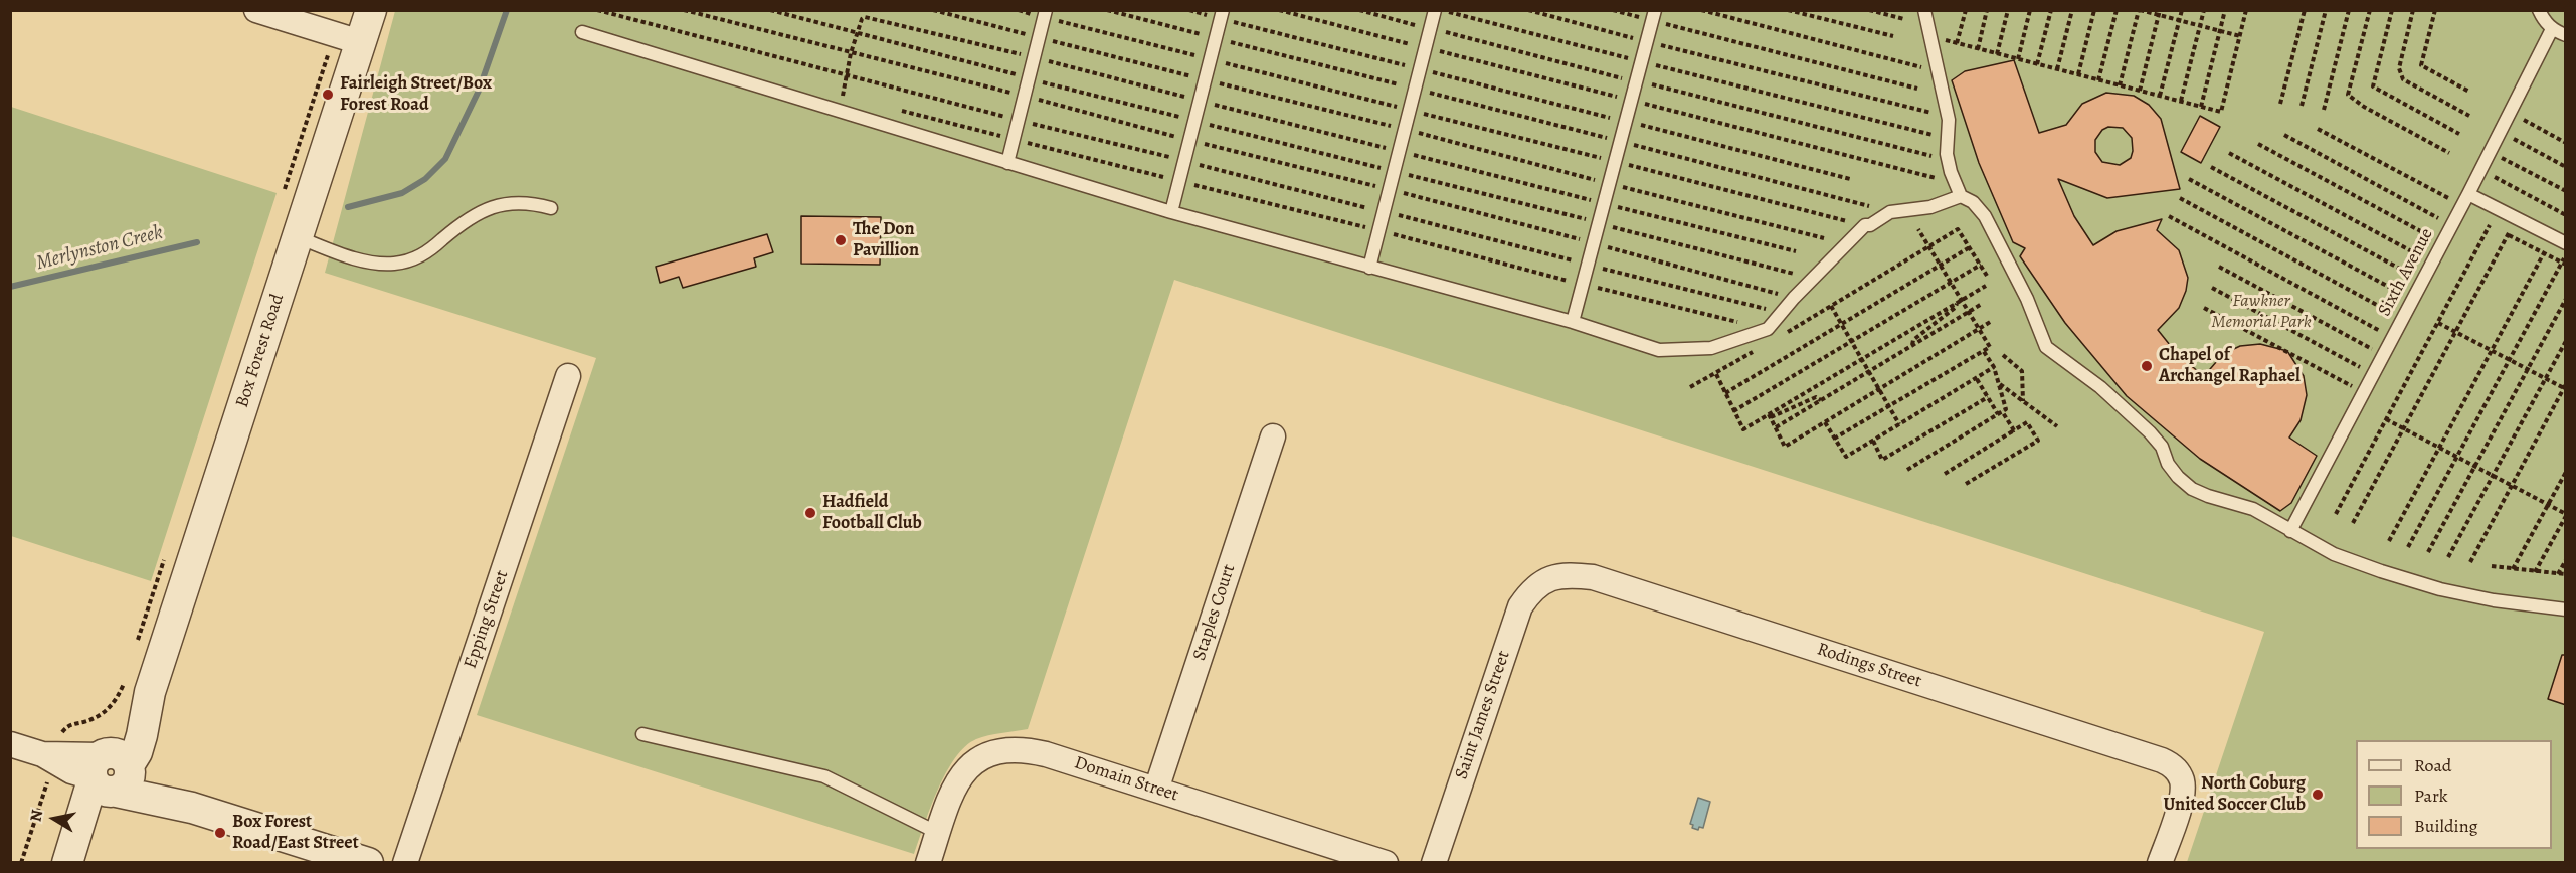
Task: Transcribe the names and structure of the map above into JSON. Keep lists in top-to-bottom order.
{
  "streets": {
    "street": [
      "Box Forest Road",
      "Staples Court",
      "Epping Street",
      "Rodings Street",
      "Saint James Street",
      "Domain Street"
    ],
    "lane": ["Sixth Avenue"]
  },
  "crossings": [
    ["Staples Court", "Domain Street"],
    ["Rodings Street", "Saint James Street"]
  ],
  "water": ["Merlynston Creek"],
  "parks": ["Fawkner Memorial Park"],
  "places": [
    "Fairleigh Street/Box Forest Road",
    "The Don Pavillion",
    "Chapel of Archangel Raphael",
    "Hadfield Football Club",
    "North Coburg United Soccer Club",
    "Box Forest Road/East Street"
  ],
  "legend": ["Road", "Park", "Building"],
  "north": "left"
}
